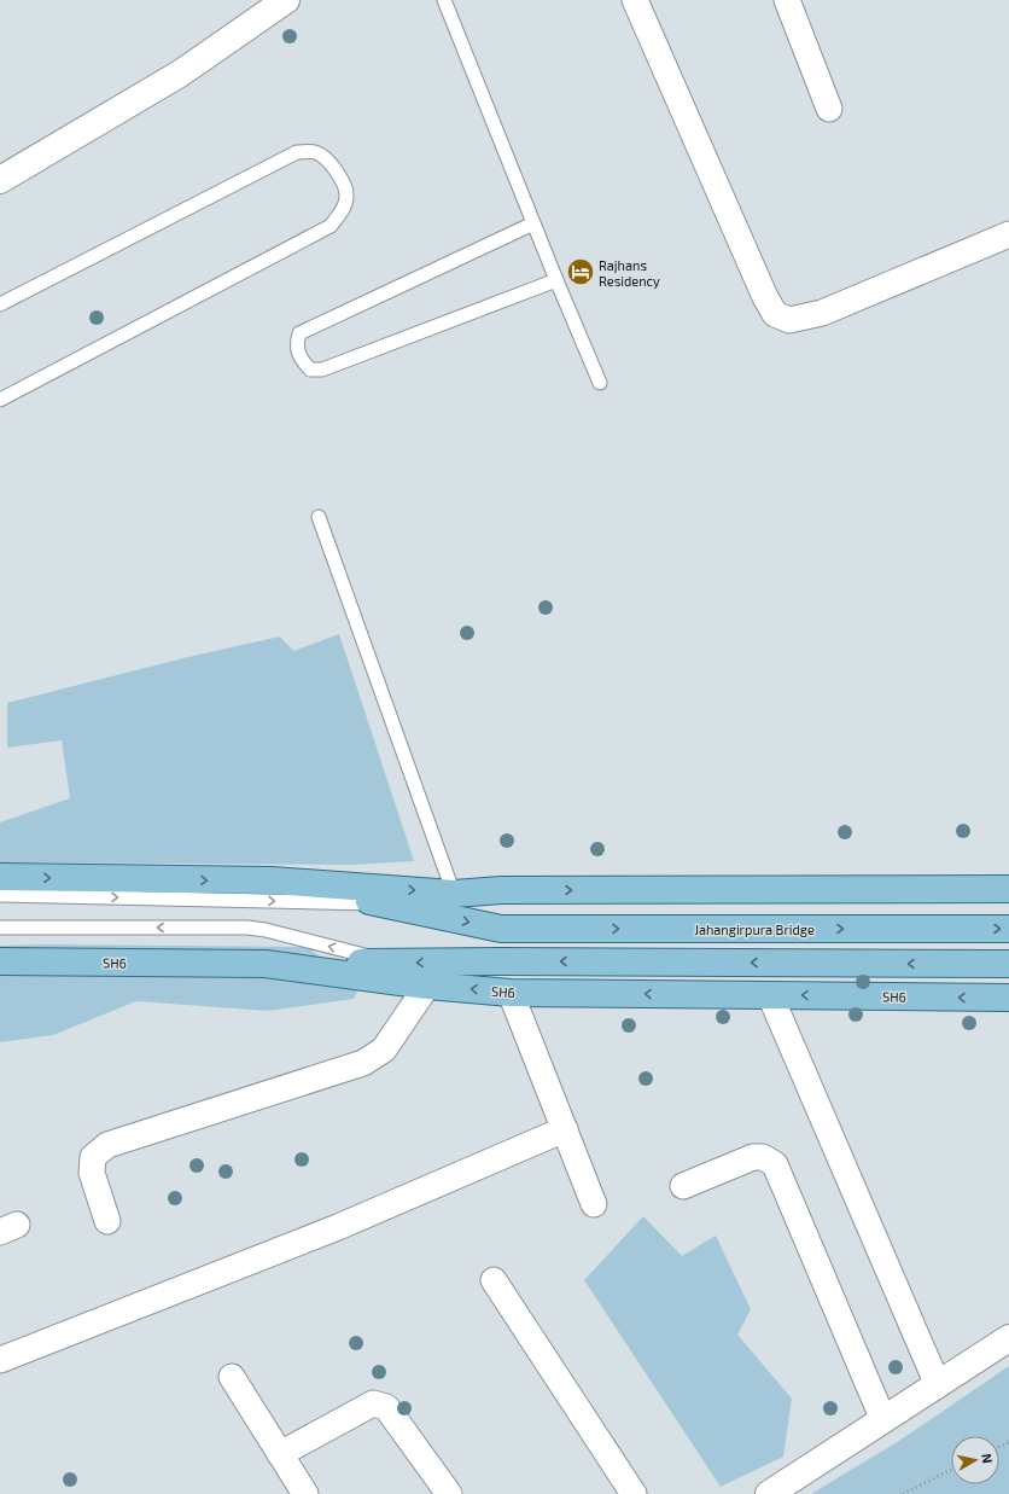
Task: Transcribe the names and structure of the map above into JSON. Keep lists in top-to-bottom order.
{
  "streets": {
    "main road": ["Jahangirpura Bridge", "SH6"]
  },
  "places": {
    "hotel": ["Rajhans Residency"]
  },
  "north": "right"
}
